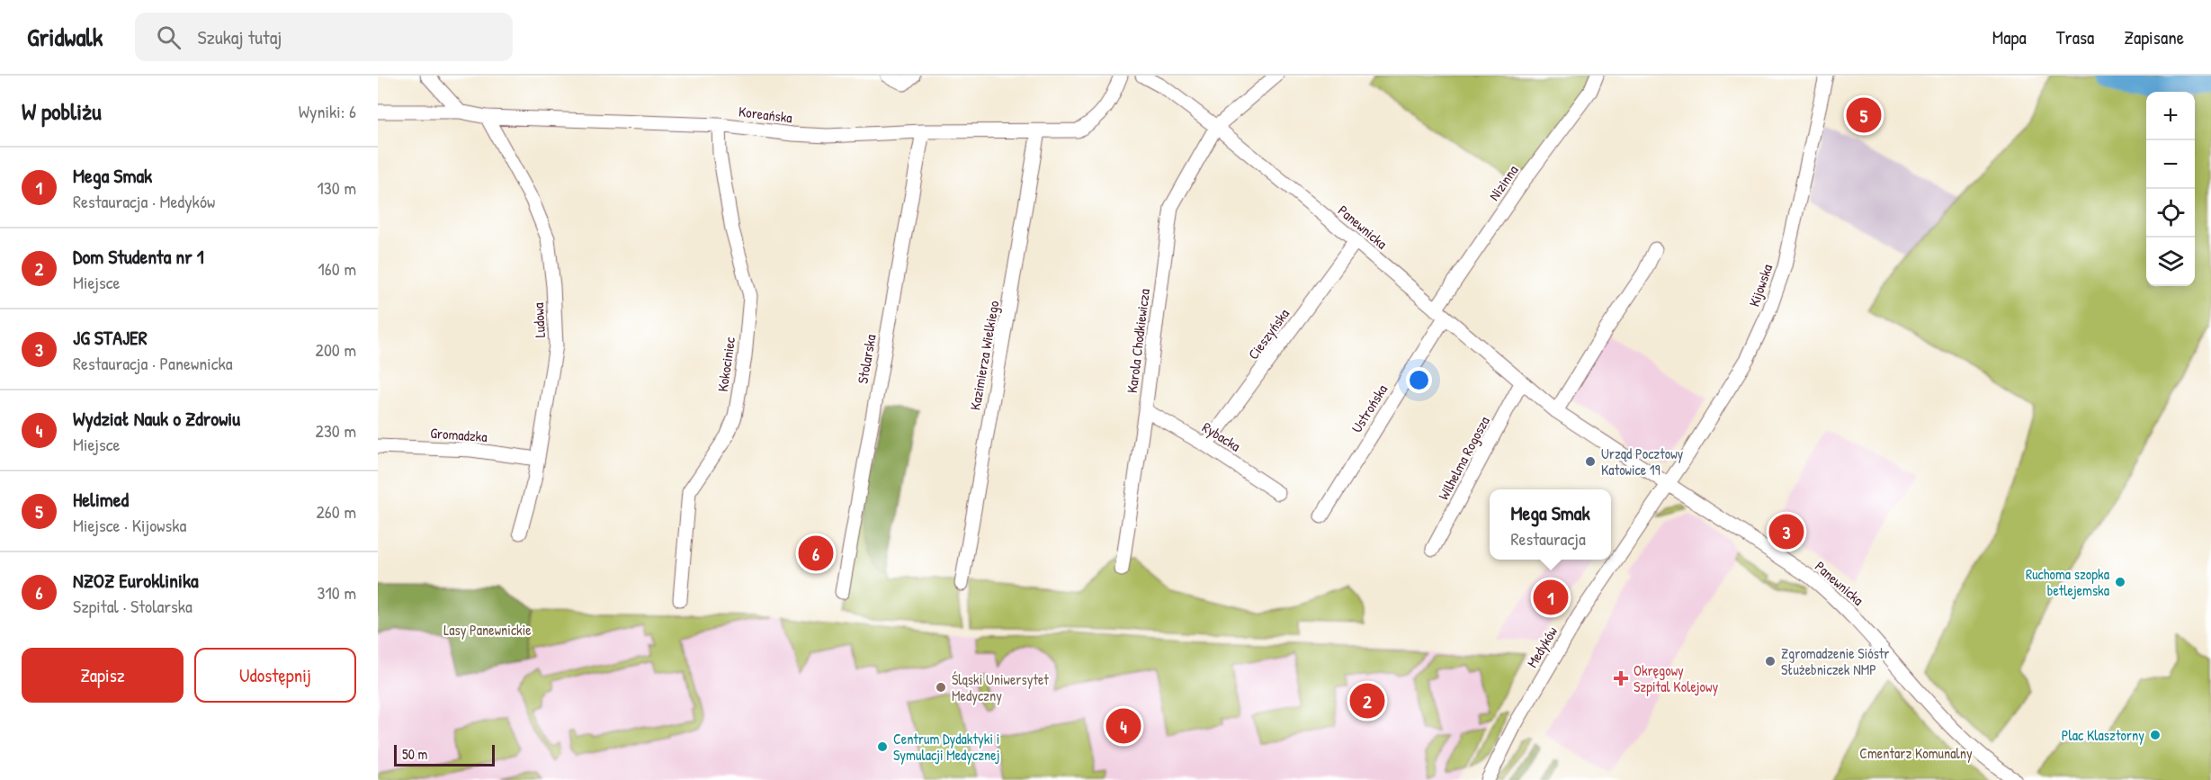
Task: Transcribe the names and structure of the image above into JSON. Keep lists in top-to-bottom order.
{
  "streets": {
    "street": [
      "Koreańska",
      "Nizinna",
      "Panewnicka",
      "Kijowska",
      "Ludowa",
      "Cieszyńska",
      "Karola Chodkiewicza",
      "Kazimierza Wielkiego",
      "Stolarska",
      "Kokociniec",
      "Ustrońska",
      "Gromadzka",
      "Rybacka",
      "Wilhelma Rogosza",
      "Medyków"
    ]
  },
  "crossings": [
    ["Koreańska", "Ludowa"],
    ["Koreańska", "Kazimierza Wielkiego"],
    ["Koreańska", "Stolarska"],
    ["Koreańska", "Kokociniec"],
    ["Nizinna", "Panewnicka"],
    ["Nizinna", "Ustrońska"],
    ["Panewnicka", "Kijowska"],
    ["Panewnicka", "Cieszyńska"],
    ["Panewnicka", "Karola Chodkiewicza"],
    ["Panewnicka", "Ustrońska"],
    ["Panewnicka", "Wilhelma Rogosza"],
    ["Panewnicka", "Medyków"],
    ["Kijowska", "Medyków"],
    ["Ludowa", "Gromadzka"],
    ["Cieszyńska", "Rybacka"],
    ["Karola Chodkiewicza", "Rybacka"]
  ],
  "parks": ["Lasy Panewnickie", "Cmentarz Komunalny"],
  "places": {
    "other": [
      "Urząd Pocztowy Katowice 19",
      "Ruchoma szopka betlejemska",
      "Zgromadzenie Sióstr Służebniczek NMP",
      "Śląski Uniwersytet Medyczny",
      "Plac Klasztorny",
      "Centrum Dydaktyki i Symulacji Medycznej"
    ],
    "health": ["Okręgowy Szpital Kolejowy"]
  },
  "scale_bar": "50 m",
  "page": {
    "header": "Gridwalk",
    "search": "Szukaj tutaj",
    "nav": ["Mapa", "Trasa", "Zapisane"],
    "heading": ["W pobliżu", "Wyniki: 6"],
    "map_buttons": ["+", "−"],
    "pins": [
      "5",
      "3",
      "6",
      "1",
      "2",
      "4"
    ],
    "list": [
      {
        "mark": "1",
        "name": "Mega Smak",
        "note": "Restauracja · Medyków",
        "value": "130 m"
      },
      {
        "mark": "2",
        "name": "Dom Studenta nr 1",
        "note": "Miejsce",
        "value": "160 m"
      },
      {
        "mark": "3",
        "name": "JG STAJER",
        "note": "Restauracja · Panewnicka",
        "value": "200 m"
      },
      {
        "mark": "4",
        "name": "Wydział Nauk o Zdrowiu",
        "note": "Miejsce",
        "value": "230 m"
      },
      {
        "mark": "5",
        "name": "Helimed",
        "note": "Miejsce · Kijowska",
        "value": "260 m"
      },
      {
        "mark": "6",
        "name": "NZOZ Euroklinika",
        "note": "Szpital · Stolarska",
        "value": "310 m"
      }
    ],
    "popup": ["Mega Smak", "Restauracja"],
    "buttons": ["Zapisz", "Udostępnij"],
    "scale": "50 m"
  }
}
